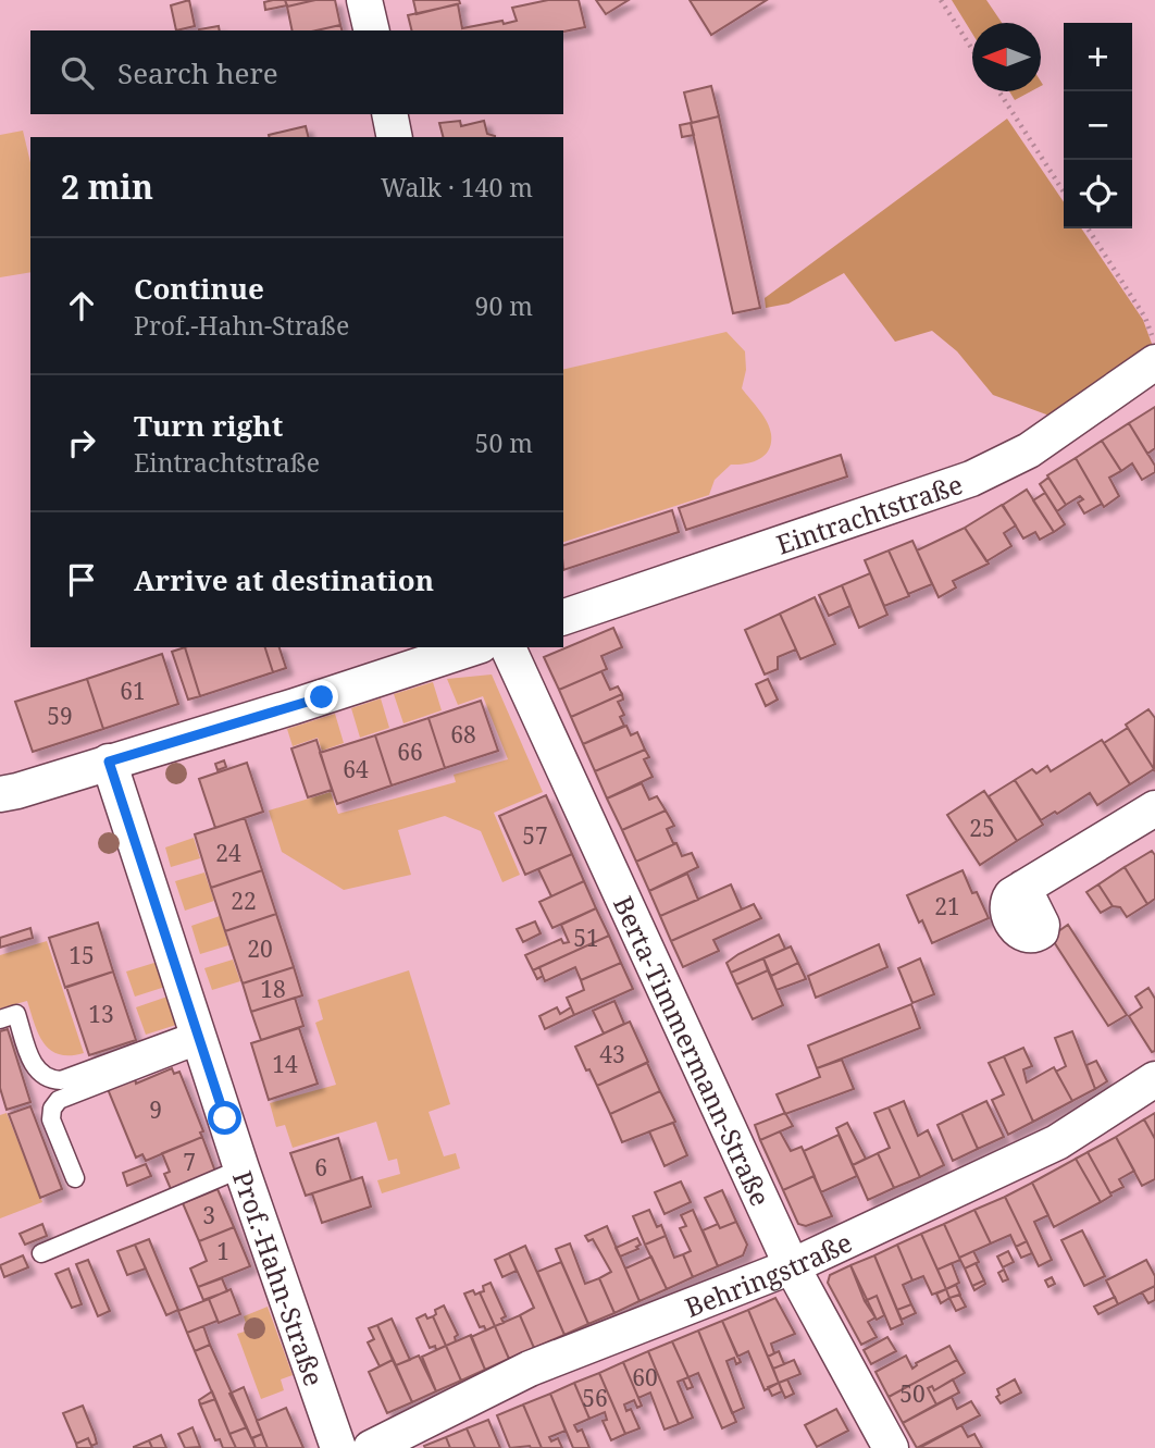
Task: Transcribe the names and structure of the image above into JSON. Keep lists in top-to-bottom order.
{
  "streets": {
    "street": [
      "Eintrachtstraße",
      "Berta-Timmermann-Straße",
      "Behringstraße",
      "Prof.-Hahn-Straße"
    ]
  },
  "crossings": [
    ["Berta-Timmermann-Straße", "Behringstraße"]
  ],
  "house_numbers": [
    "61",
    "59",
    "68",
    "66",
    "64",
    "25",
    "57",
    "24",
    "22",
    "21",
    "51",
    "20",
    "15",
    "18",
    "13",
    "43",
    "14",
    "9",
    "7",
    "6",
    "3",
    "1",
    "60",
    "50",
    "56"
  ],
  "north": "left",
  "page": {
    "map_buttons": ["+", "−"],
    "search": "Search here",
    "heading": ["2 min", "Walk · 140 m"],
    "list": [
      ["Continue", "Prof.-Hahn-Straße", "90 m"],
      ["Turn right", "Eintrachtstraße", "50 m"],
      "Arrive at destination"
    ]
  }
}
